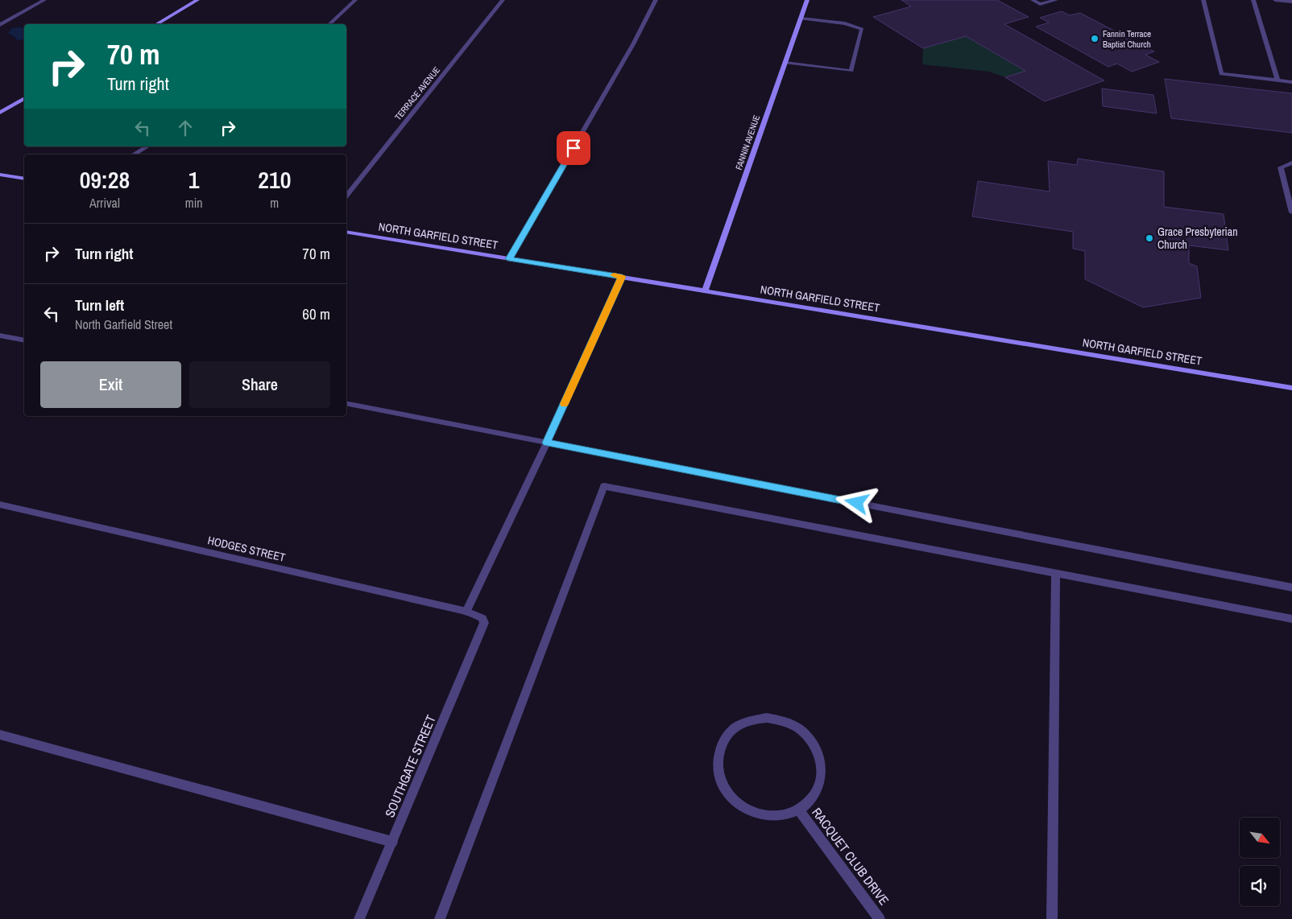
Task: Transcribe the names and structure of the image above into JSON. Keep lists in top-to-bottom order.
{
  "streets": {
    "main road": ["FANNIN AVENUE", "NORTH GARFIELD STREET"],
    "street": [
      "TERRACE AVENUE",
      "HODGES STREET",
      "SOUTHGATE STREET",
      "RACQUET CLUB DRIVE"
    ]
  },
  "crossings": [
    ["FANNIN AVENUE", "NORTH GARFIELD STREET"],
    ["HODGES STREET", "SOUTHGATE STREET"]
  ],
  "places": ["Fannin Terrace Baptist Church", "Grace Presbyterian Church"],
  "north": "bottom right",
  "page": {
    "turn": ["70 m", "Turn right"],
    "eta": [
      "09:28",
      "Arrival",
      "1",
      "min",
      "210",
      "m"
    ],
    "list": [
      {
        "name": "Turn right",
        "value": "70 m"
      },
      {
        "name": "Turn left",
        "note": "North Garfield Street",
        "value": "60 m"
      }
    ],
    "buttons": ["Exit", "Share"]
  }
}
